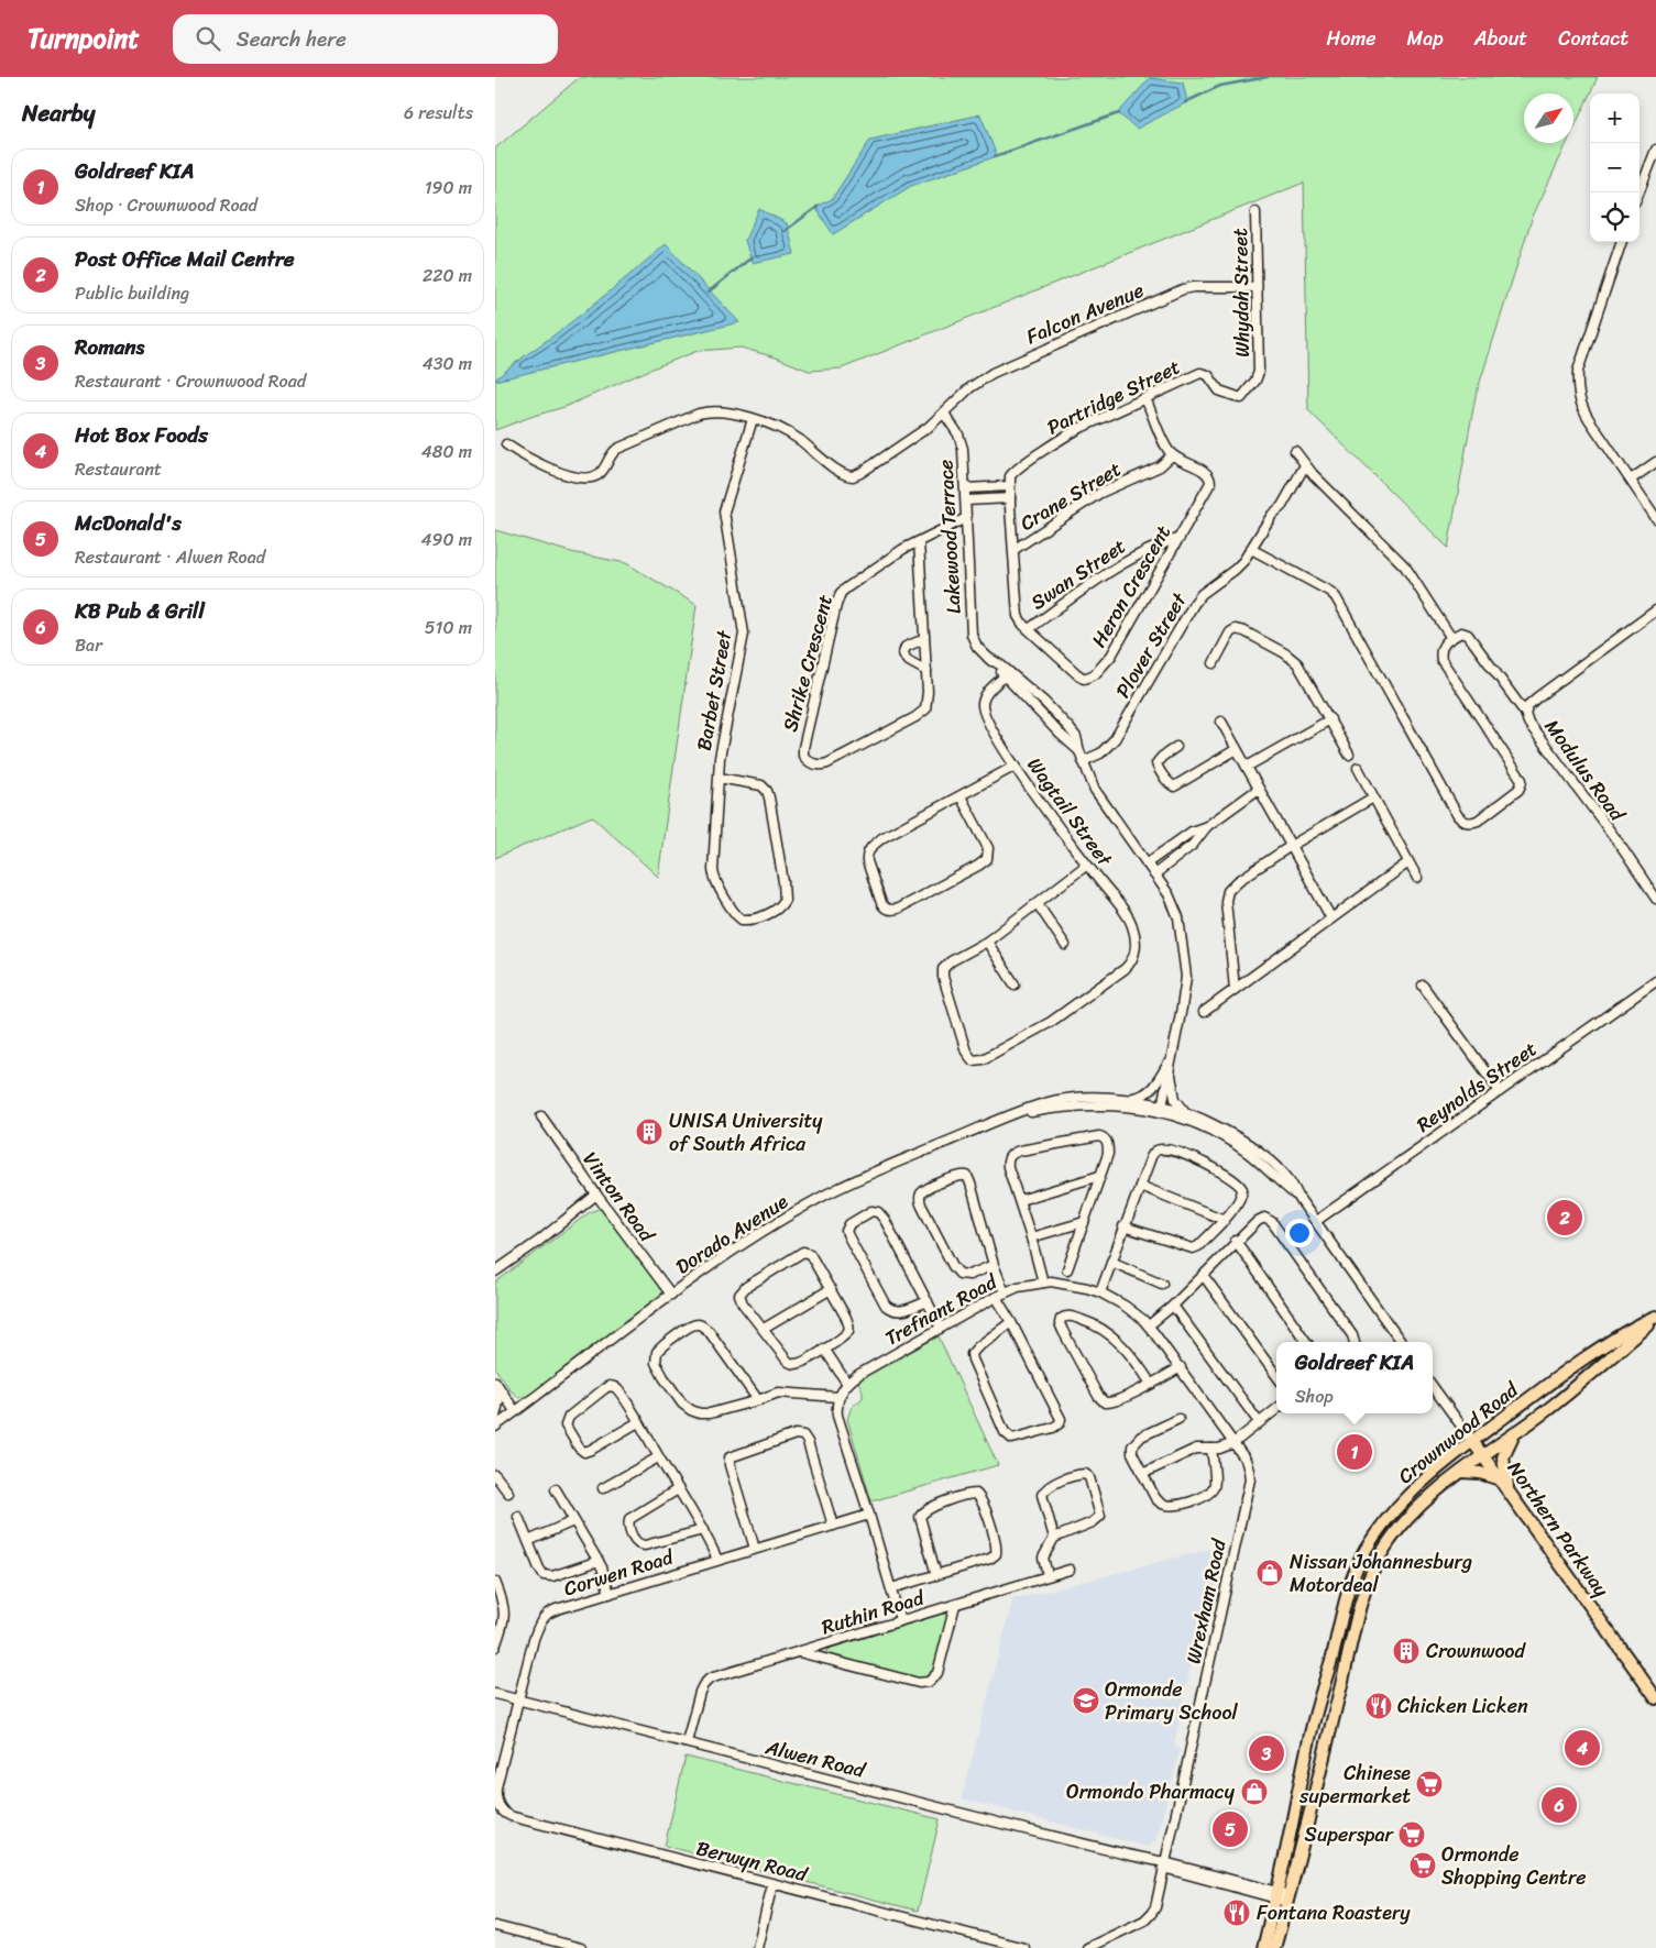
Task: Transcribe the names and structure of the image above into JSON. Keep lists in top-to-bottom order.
{
  "streets": {
    "main road": ["Crownwood Road", "Northern Parkway"],
    "street": [
      "Whydah Street",
      "Falcon Avenue",
      "Partridge Street",
      "Crane Street",
      "Lakewood Terrace",
      "Swan Street",
      "Heron Crescent",
      "Plover Street",
      "Shrike Crescent",
      "Barbet Street",
      "Modulus Road",
      "Wagtail Street",
      "Reynolds Street",
      "Vinton Road",
      "Dorado Avenue",
      "Trefnant Road",
      "Corwen Road",
      "Wrexham Road",
      "Ruthin Road",
      "Alwen Road",
      "Berwyn Road"
    ]
  },
  "crossings": [
    ["Whydah Street", "Falcon Avenue"],
    ["Whydah Street", "Partridge Street"],
    ["Falcon Avenue", "Lakewood Terrace"],
    ["Falcon Avenue", "Barbet Street"],
    ["Crane Street", "Heron Crescent"],
    ["Lakewood Terrace", "Plover Street"],
    ["Lakewood Terrace", "Shrike Crescent"],
    ["Lakewood Terrace", "Wagtail Street"],
    ["Lakewood Terrace", "Dorado Avenue"],
    ["Swan Street", "Heron Crescent"],
    ["Vinton Road", "Dorado Avenue"],
    ["Trefnant Road", "Wrexham Road"],
    ["Crownwood Road", "Northern Parkway"],
    ["Crownwood Road", "Alwen Road"],
    ["Corwen Road", "Alwen Road"],
    ["Corwen Road", "Berwyn Road"],
    ["Wrexham Road", "Alwen Road"],
    ["Ruthin Road", "Alwen Road"]
  ],
  "places": {
    "building": ["UNISA University of South Africa", "Crownwood"],
    "shop": ["Nissan Johannesburg Motordeal", "Ormondo Pharmacy"],
    "school or university": ["Ormonde Primary School"],
    "restaurant": ["Chicken Licken", "Fontana Roastery"],
    "supermarket": ["Chinese supermarket", "Superspar", "Ormonde Shopping Centre"]
  },
  "north": "top right",
  "page": {
    "header": "Turnpoint",
    "search": "Search here",
    "nav": [
      "Home",
      "Map",
      "About",
      "Contact"
    ],
    "heading": ["Nearby", "6 results"],
    "map_buttons": ["+", "−"],
    "list": [
      {
        "mark": "1",
        "name": "Goldreef KIA",
        "note": "Shop · Crownwood Road",
        "value": "190 m"
      },
      {
        "mark": "2",
        "name": "Post Office Mail Centre",
        "note": "Public building",
        "value": "220 m"
      },
      {
        "mark": "3",
        "name": "Romans",
        "note": "Restaurant · Crownwood Road",
        "value": "430 m"
      },
      {
        "mark": "4",
        "name": "Hot Box Foods",
        "note": "Restaurant",
        "value": "480 m"
      },
      {
        "mark": "5",
        "name": "McDonald's",
        "note": "Restaurant · Alwen Road",
        "value": "490 m"
      },
      {
        "mark": "6",
        "name": "KB Pub & Grill",
        "note": "Bar",
        "value": "510 m"
      }
    ],
    "pins": [
      "2",
      "1",
      "4",
      "3",
      "6",
      "5"
    ],
    "popup": ["Goldreef KIA", "Shop"]
  }
}
